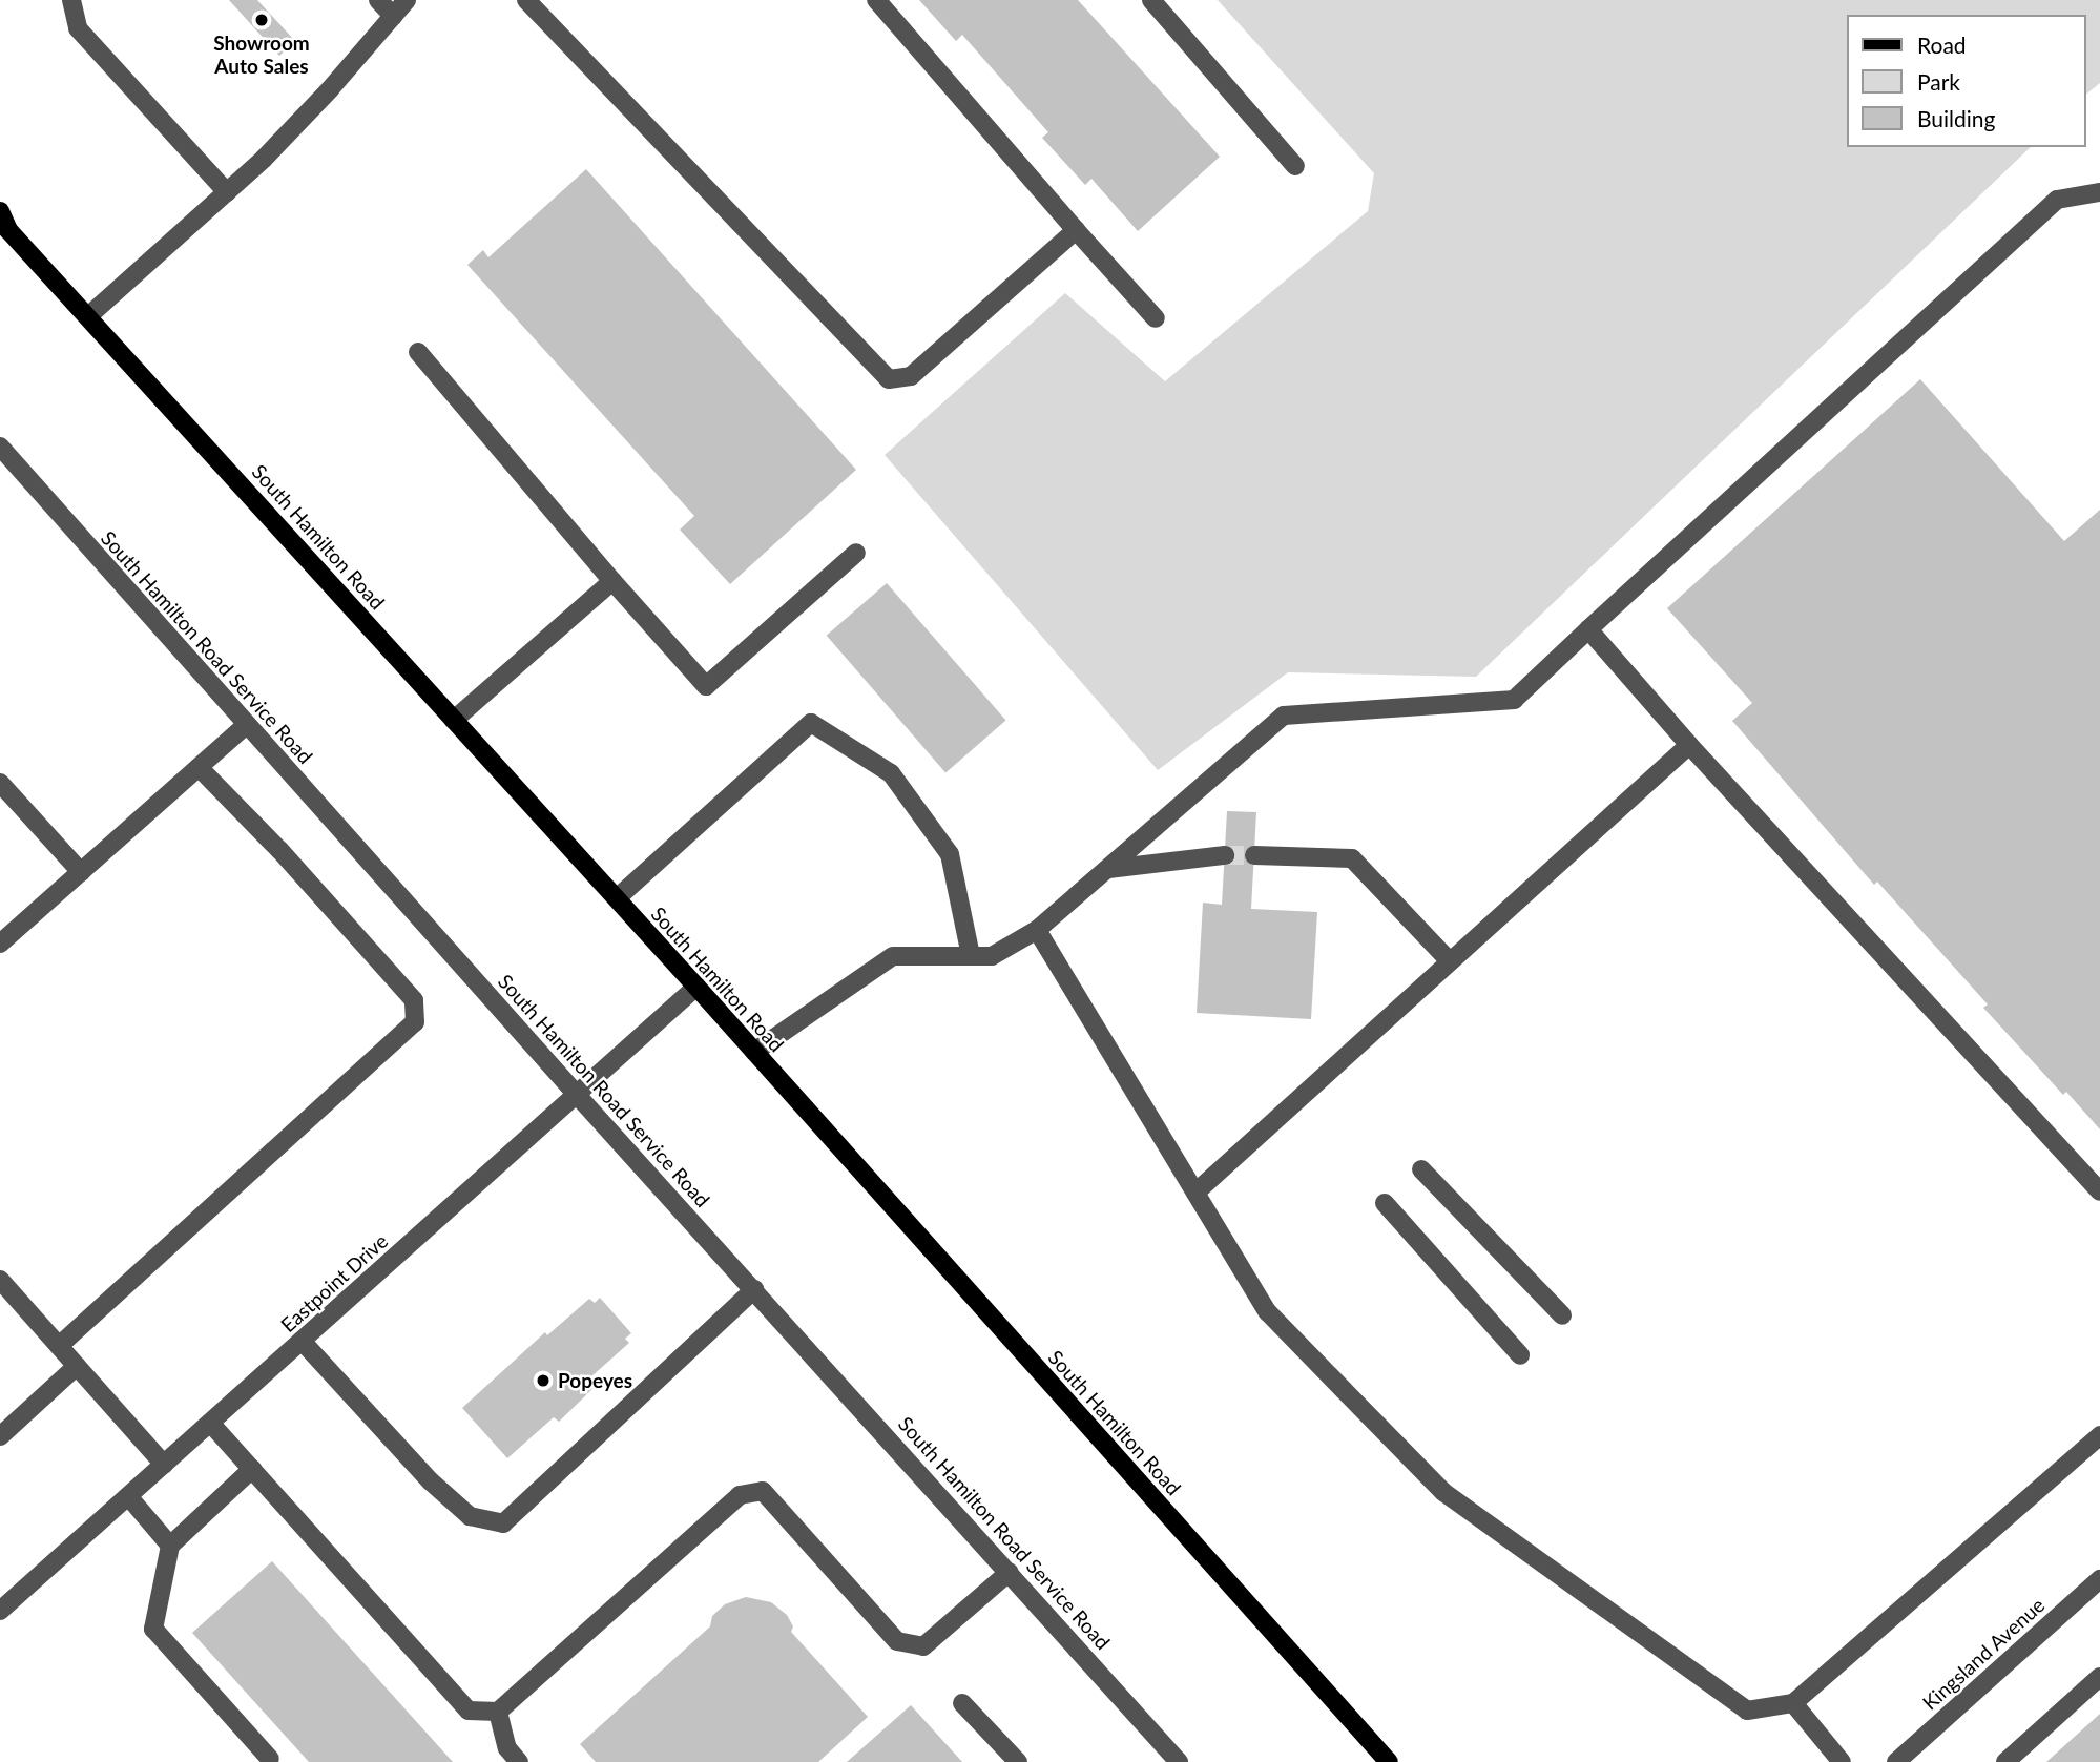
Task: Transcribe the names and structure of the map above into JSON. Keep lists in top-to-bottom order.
{
  "streets": {
    "main road": ["South Hamilton Road"],
    "street": ["South Hamilton Road Service Road", "Eastpoint Drive", "Kingsland Avenue"]
  },
  "crossings": [
    ["South Hamilton Road", "Eastpoint Drive"],
    ["South Hamilton Road Service Road", "Eastpoint Drive"]
  ],
  "places": ["Showroom Auto Sales", "Popeyes"],
  "legend": ["Road", "Park", "Building"]
}
